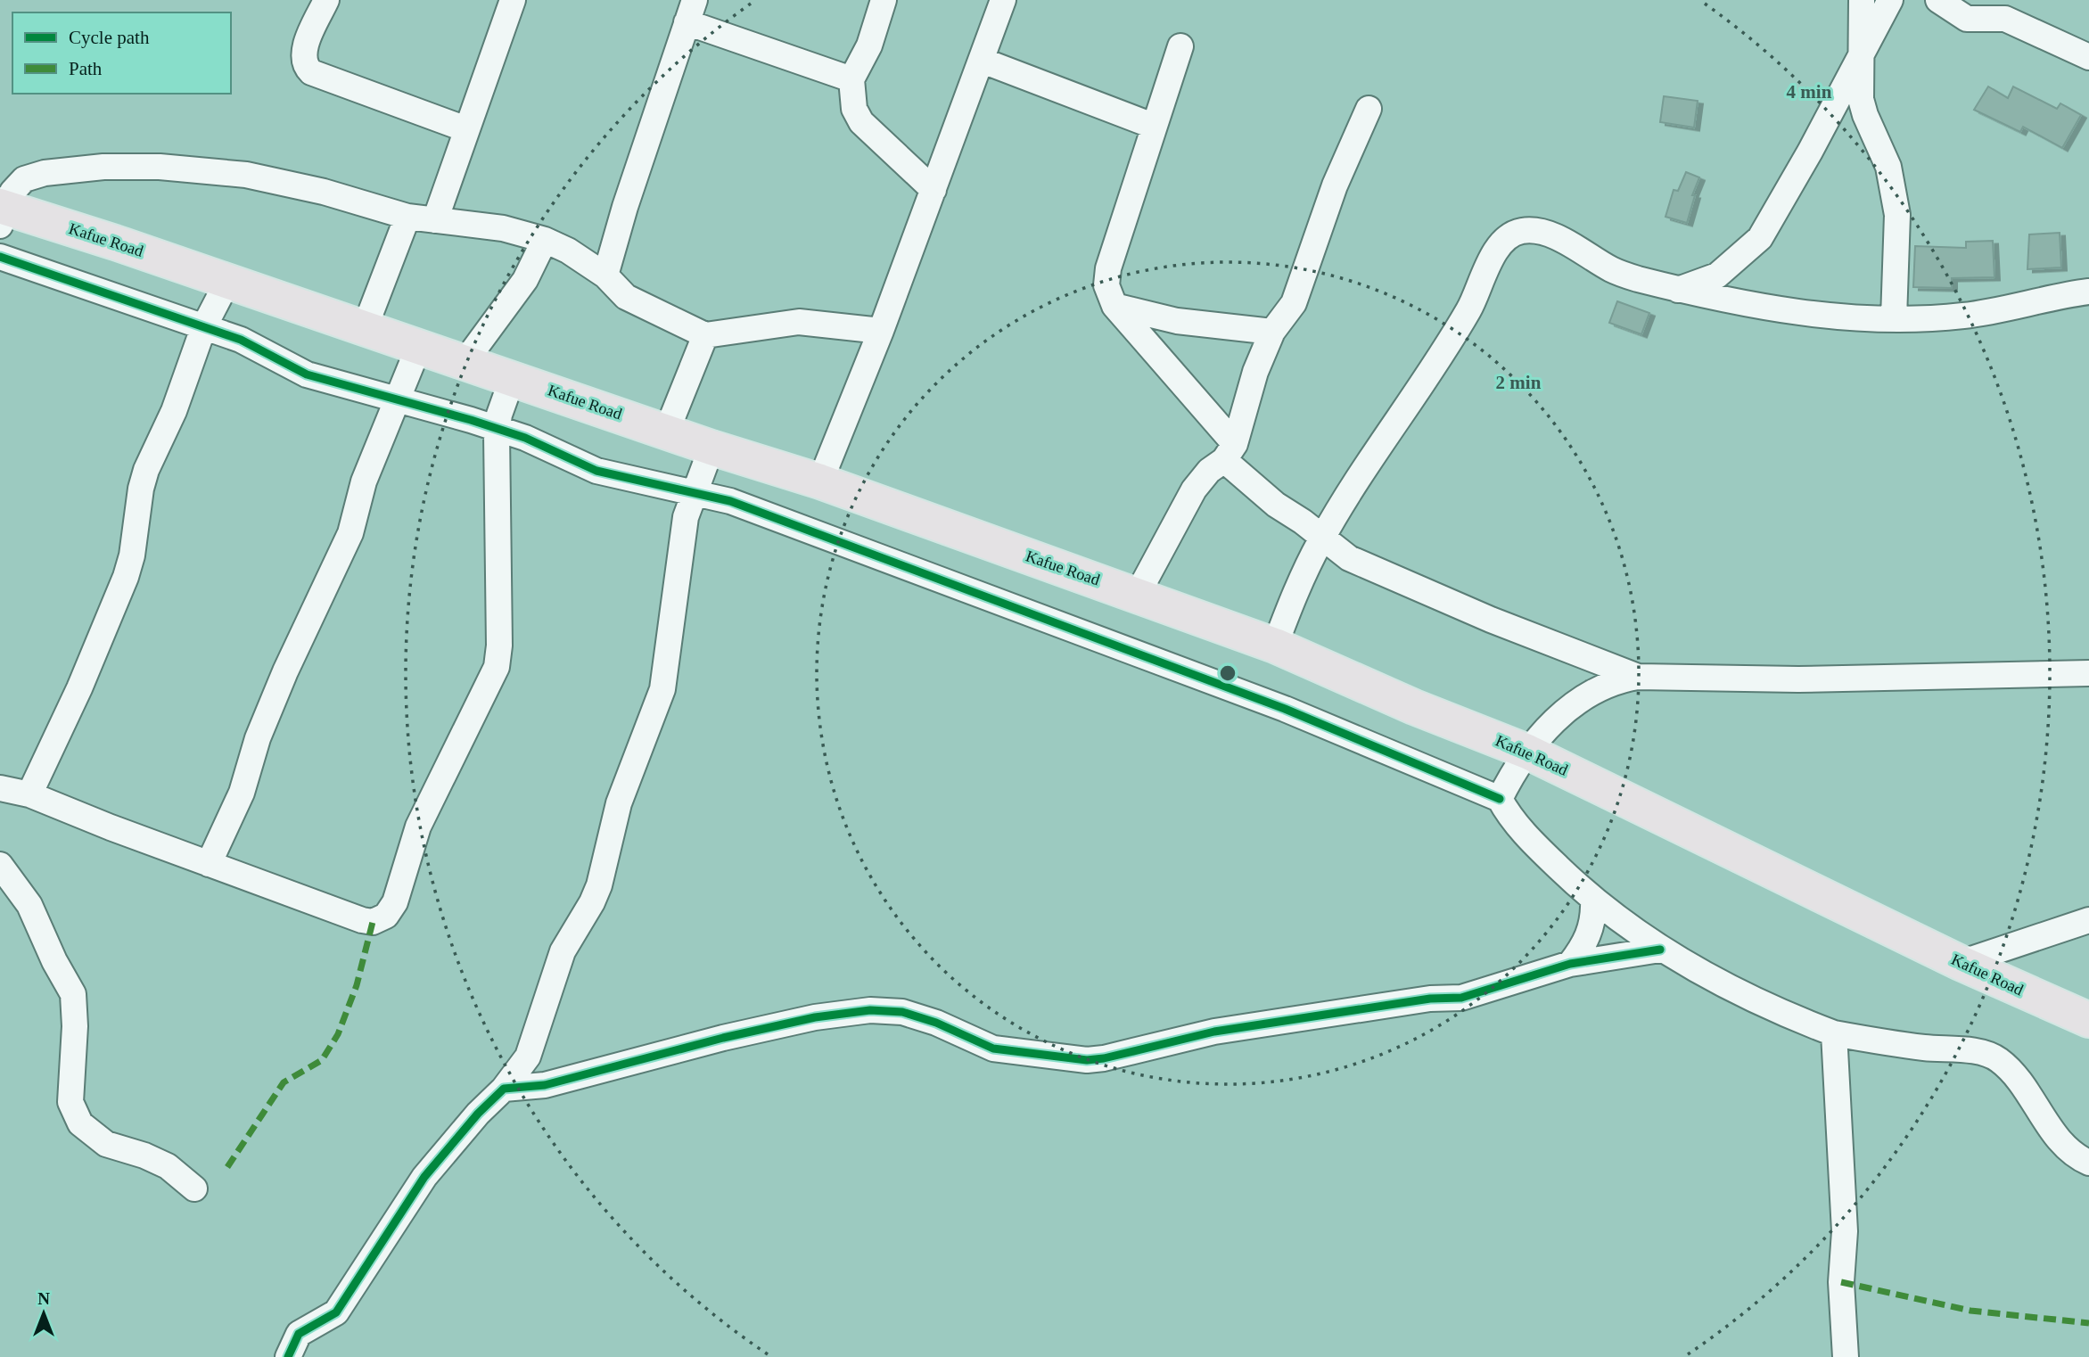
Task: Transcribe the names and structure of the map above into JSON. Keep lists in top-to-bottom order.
{
  "streets": {
    "highway": ["Kafue Road"]
  },
  "legend": ["Cycle path", "Path"],
  "north": "top",
  "rings": ["4 min", "2 min"]
}
